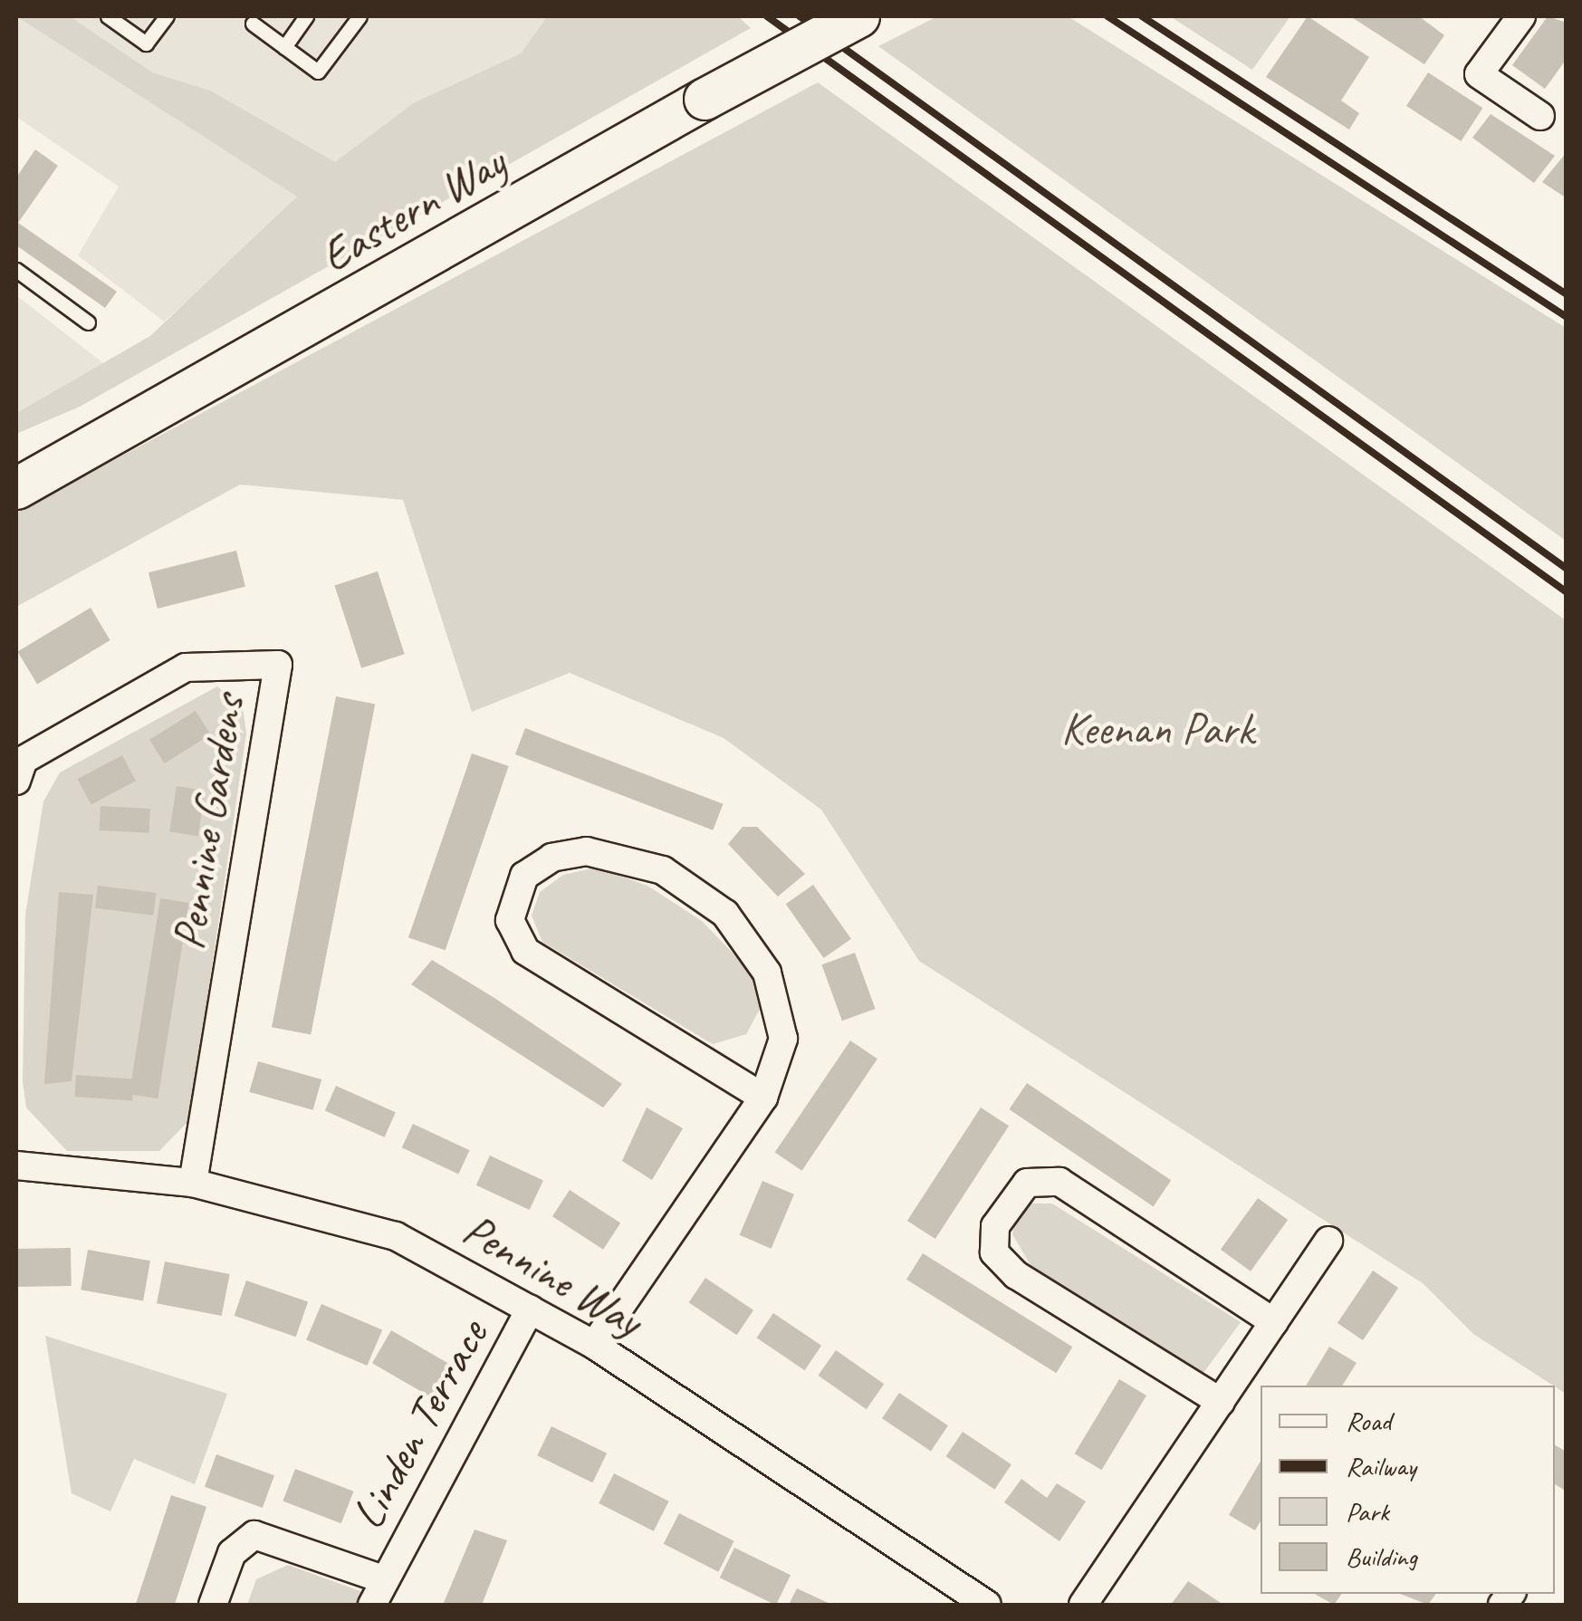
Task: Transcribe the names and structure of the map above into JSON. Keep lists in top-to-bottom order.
{
  "streets": {
    "street": [
      "Eastern Way",
      "Pennine Gardens",
      "Pennine Way",
      "Linden Terrace"
    ]
  },
  "crossings": [
    ["Pennine Gardens", "Pennine Way"],
    ["Pennine Way", "Linden Terrace"]
  ],
  "parks": ["Keenan Park"],
  "legend": [
    "Road",
    "Railway",
    "Park",
    "Building"
  ]
}
